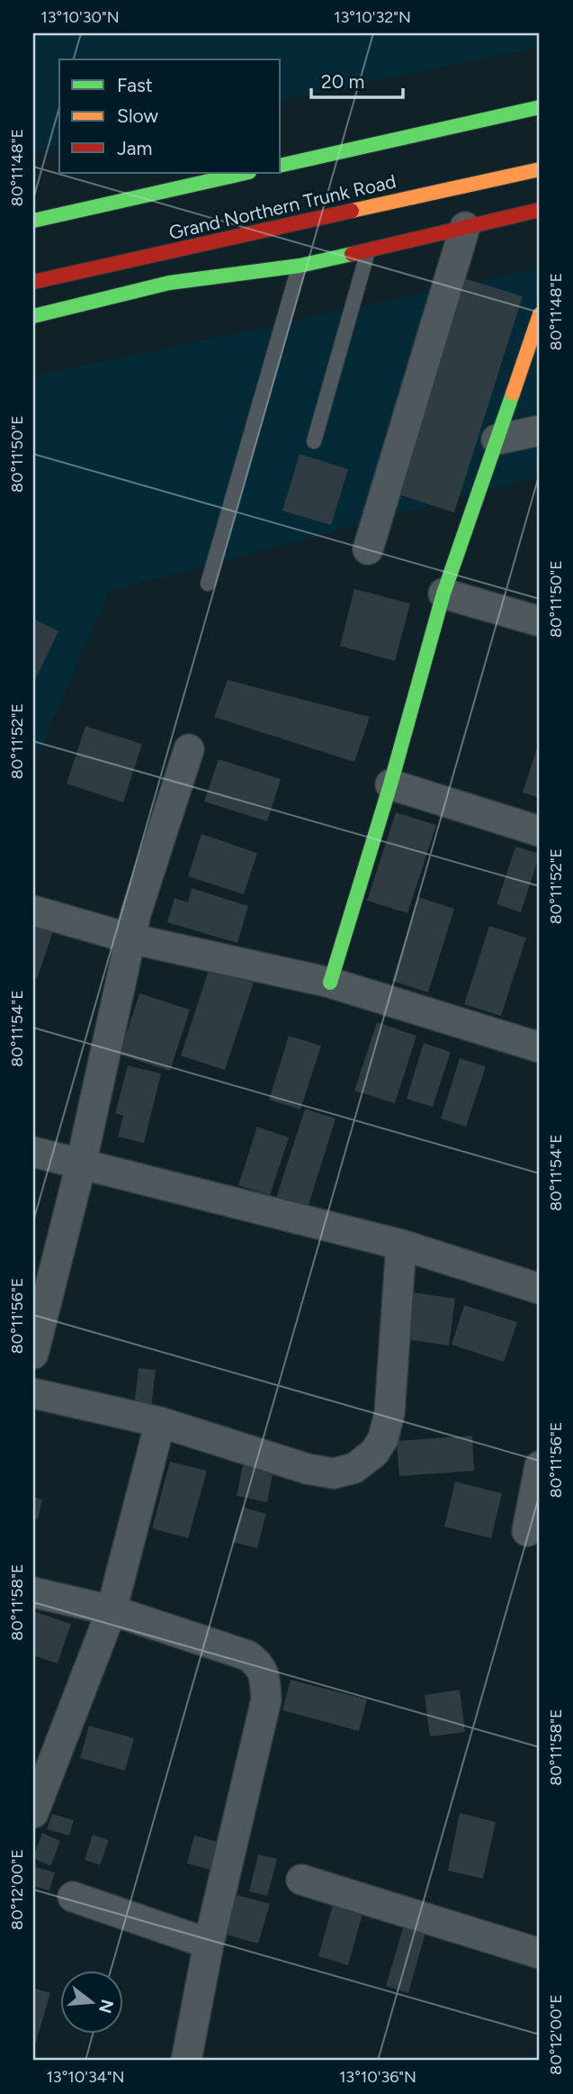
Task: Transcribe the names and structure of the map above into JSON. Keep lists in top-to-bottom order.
{
  "streets": {
    "main road": ["Grand Northern Trunk Road"]
  },
  "legend": ["Fast", "Slow", "Jam"],
  "scale_bar": "20 m",
  "north": "right",
  "coordinates": [
    "13°10'30\"N",
    "13°10'32\"N",
    "80°11'48\"E",
    "80°11'50\"E",
    "80°11'52\"E",
    "80°11'54\"E",
    "80°11'56\"E",
    "80°11'58\"E",
    "80°12'00\"E",
    "13°10'34\"N",
    "13°10'36\"N"
  ]
}
